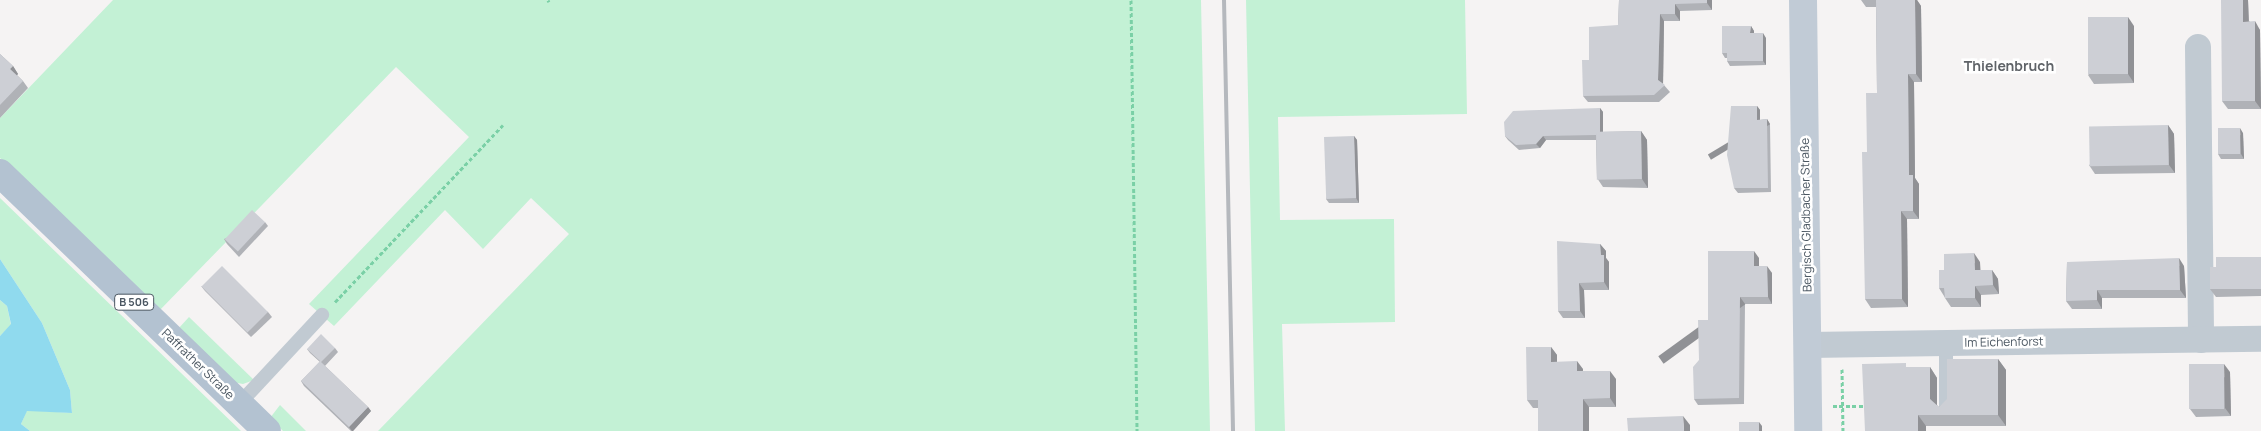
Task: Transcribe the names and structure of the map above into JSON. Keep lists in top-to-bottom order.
{
  "streets": {
    "main road": ["Bergisch Gladbacher Straße", "B 506", "Paffrather Straße"],
    "street": ["Im Eichenforst"]
  },
  "crossings": [
    ["Bergisch Gladbacher Straße", "Im Eichenforst"]
  ],
  "districts": ["Thielenbruch"]
}
